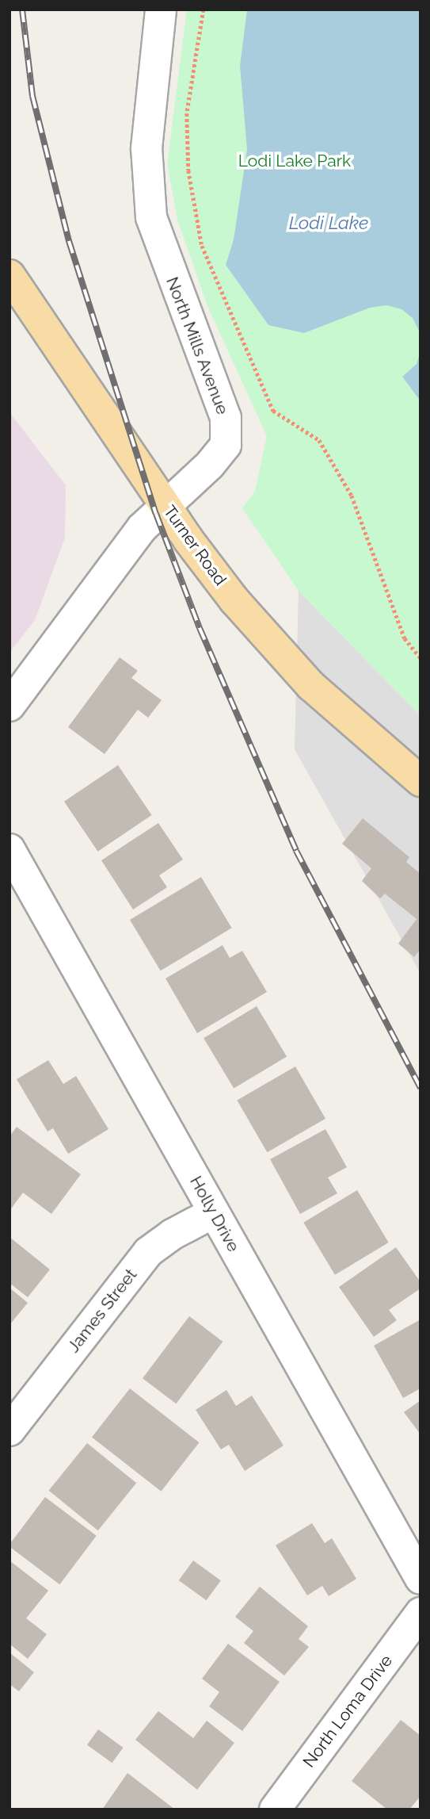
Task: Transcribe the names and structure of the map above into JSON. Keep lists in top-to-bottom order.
{
  "streets": {
    "main road": ["Turner Road"],
    "street": [
      "North Mills Avenue",
      "Holly Drive",
      "James Street",
      "North Loma Drive"
    ]
  },
  "crossings": [
    ["North Mills Avenue", "Turner Road"],
    ["Holly Drive", "James Street"]
  ],
  "water": ["Lodi Lake"],
  "parks": ["Lodi Lake Park"]
}
